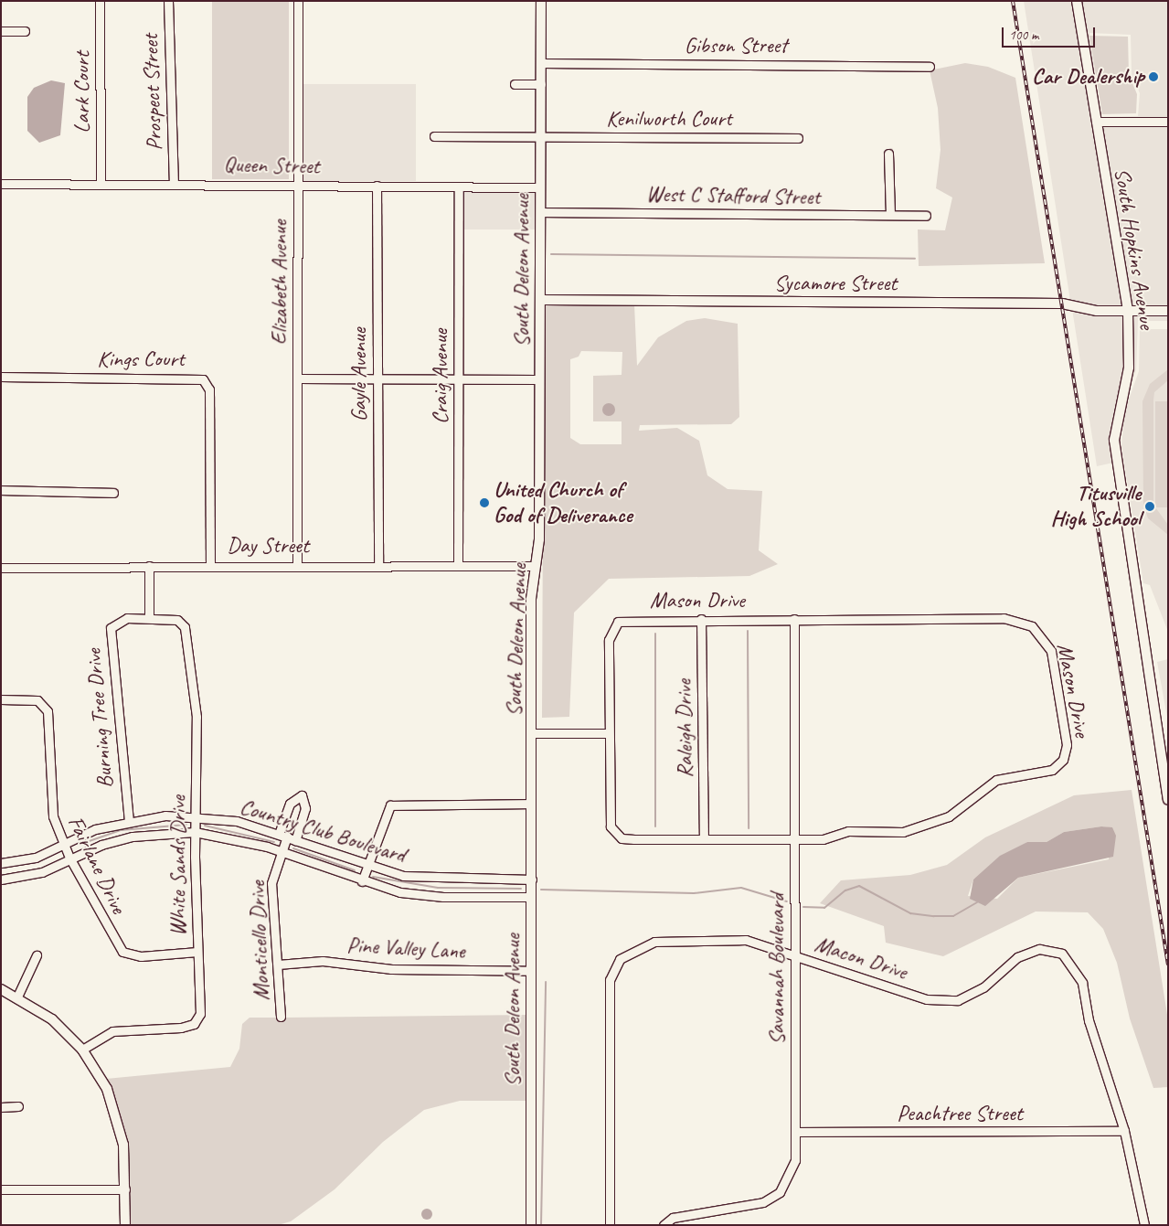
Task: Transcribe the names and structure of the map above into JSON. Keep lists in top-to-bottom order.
{
  "streets": {
    "street": [
      "Gibson Street",
      "Lark Court",
      "Prospect Street",
      "Kenilworth Court",
      "Queen Street",
      "West C Stafford Street",
      "South Hopkins Avenue",
      "South Deleon Avenue",
      "Elizabeth Avenue",
      "Sycamore Street",
      "Kings Court",
      "Gayle Avenue",
      "Craig Avenue",
      "Day Street",
      "Mason Drive",
      "Burning Tree Drive",
      "Raleigh Drive",
      "Country Club Boulevard",
      "Fairlane Drive",
      "White Sands Drive",
      "Monticello Drive",
      "Pine Valley Lane",
      "Macon Drive",
      "Savannah Boulevard",
      "Peachtree Street"
    ]
  },
  "crossings": [
    ["Gibson Street", "South Deleon Avenue"],
    ["Lark Court", "Queen Street"],
    ["Prospect Street", "Queen Street"],
    ["Kenilworth Court", "South Deleon Avenue"],
    ["Queen Street", "South Deleon Avenue"],
    ["Queen Street", "Elizabeth Avenue"],
    ["Queen Street", "Gayle Avenue"],
    ["Queen Street", "Craig Avenue"],
    ["West C Stafford Street", "South Deleon Avenue"],
    ["South Hopkins Avenue", "Sycamore Street"],
    ["South Deleon Avenue", "Sycamore Street"],
    ["South Deleon Avenue", "Day Street"],
    ["South Deleon Avenue", "Country Club Boulevard"],
    ["South Deleon Avenue", "Pine Valley Lane"],
    ["Elizabeth Avenue", "Day Street"],
    ["Kings Court", "Day Street"],
    ["Gayle Avenue", "Day Street"],
    ["Craig Avenue", "Day Street"],
    ["Mason Drive", "Raleigh Drive"],
    ["Mason Drive", "Savannah Boulevard"],
    ["Burning Tree Drive", "Country Club Boulevard"],
    ["Burning Tree Drive", "White Sands Drive"],
    ["Country Club Boulevard", "Fairlane Drive"],
    ["Country Club Boulevard", "White Sands Drive"],
    ["Country Club Boulevard", "Monticello Drive"],
    ["Fairlane Drive", "White Sands Drive"],
    ["Monticello Drive", "Pine Valley Lane"],
    ["Macon Drive", "Savannah Boulevard"],
    ["Macon Drive", "Peachtree Street"],
    ["Savannah Boulevard", "Peachtree Street"]
  ],
  "places": ["Car Dealership", "United Church of God of Deliverance", "Titusville High School"],
  "scale_bar": "100 m"
}
